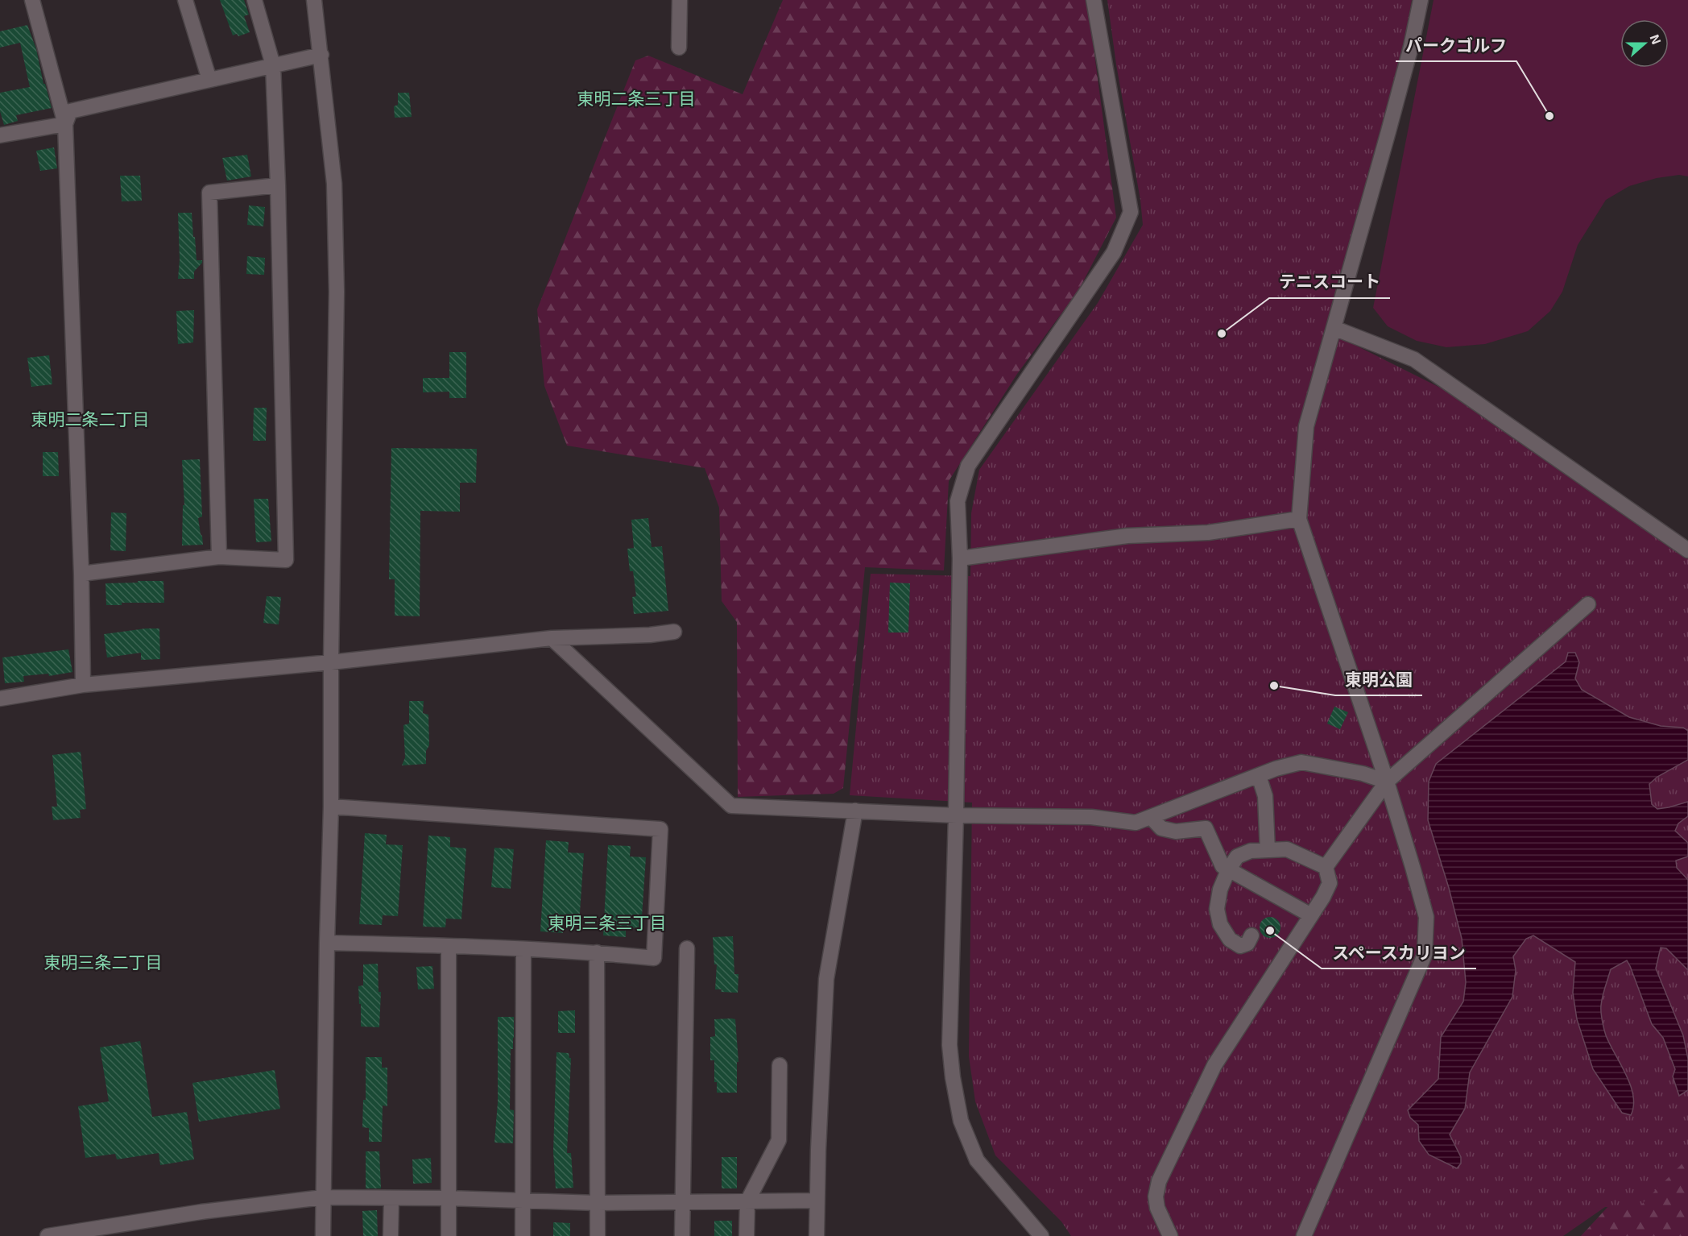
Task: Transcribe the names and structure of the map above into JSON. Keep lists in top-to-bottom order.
{
  "districts": [
    "東明二条三丁目",
    "東明二条二丁目",
    "東明三条三丁目",
    "東明三条二丁目"
  ],
  "places": [
    "パークゴルフ",
    "テニスコート",
    "東明公園",
    "スペースカリヨン"
  ],
  "north": "right"
}
